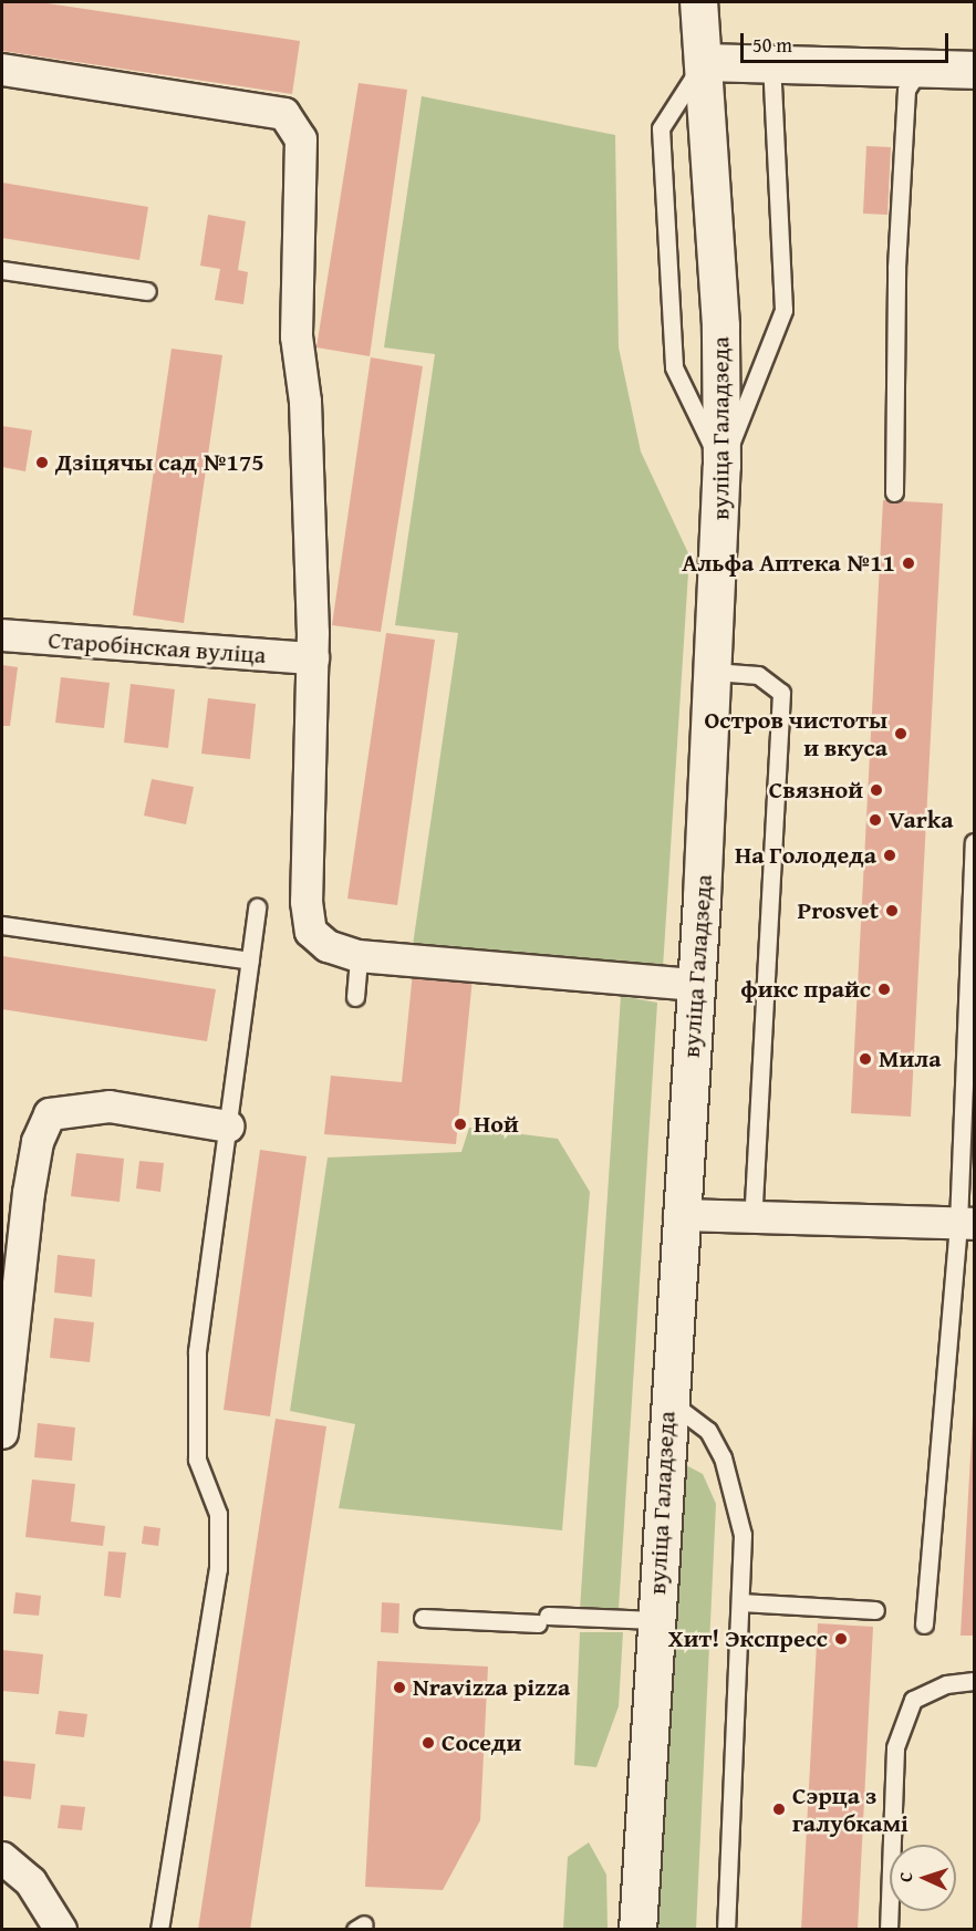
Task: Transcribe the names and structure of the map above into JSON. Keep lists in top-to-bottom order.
{
  "streets": {
    "main road": ["вуліца Галадзеда"],
    "street": ["Старобінская вуліца"]
  },
  "places": [
    "Дзіцячы сад №175",
    "Альфа Аптека №11",
    "Остров чистоты и вкуса",
    "Связной",
    "Varka",
    "На Голодеда",
    "Prosvet",
    "фикс прайс",
    "Мила",
    "Ной",
    "Хит! Экспресс",
    "Nravizza pizza",
    "Соседи",
    "Сэрца з галубкамі"
  ],
  "scale_bar": "50 m",
  "north": "left"
}
